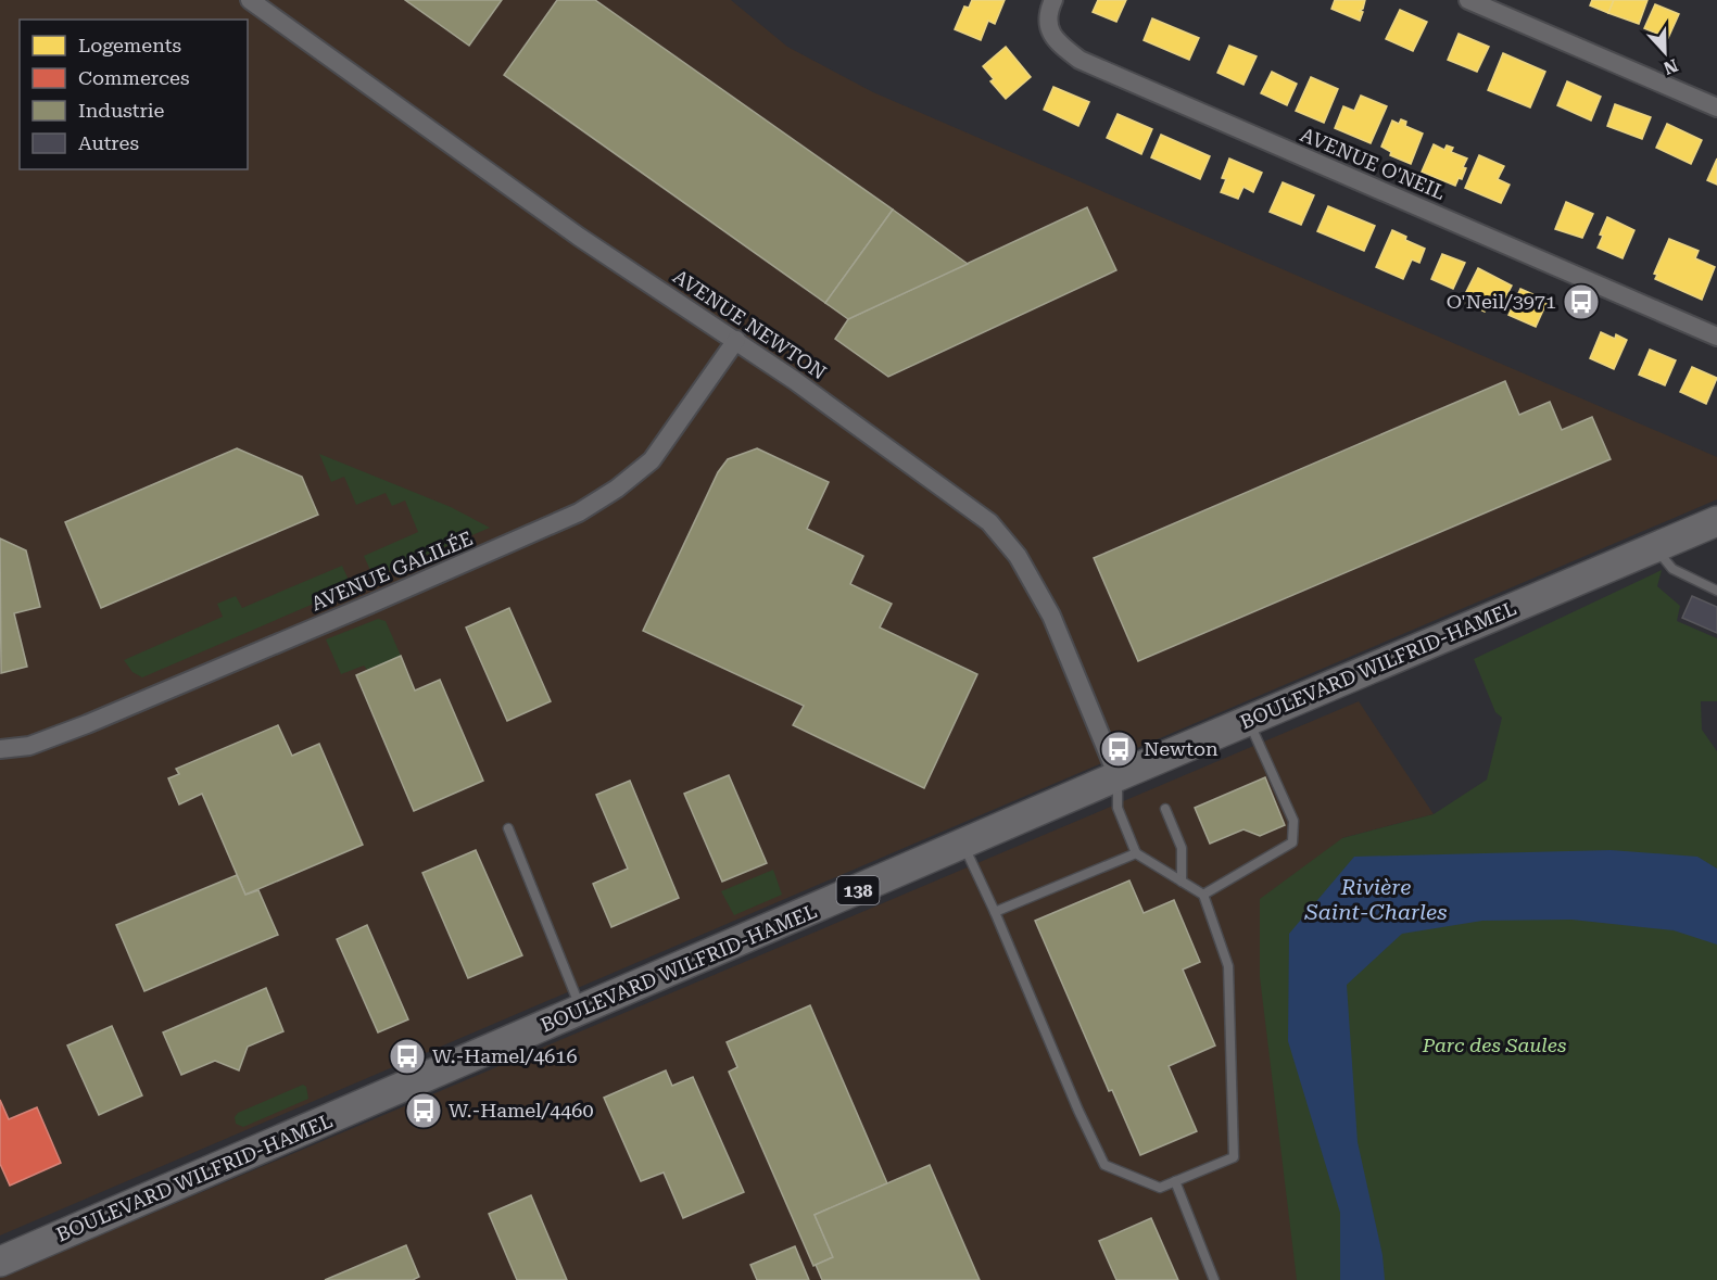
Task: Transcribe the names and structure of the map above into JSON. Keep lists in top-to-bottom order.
{
  "streets": {
    "main road": ["BOULEVARD WILFRID-HAMEL", "138"],
    "street": ["AVENUE O'NEIL", "AVENUE NEWTON", "AVENUE GALILÉE"]
  },
  "crossings": [
    ["AVENUE NEWTON", "AVENUE GALILÉE"],
    ["AVENUE NEWTON", "BOULEVARD WILFRID-HAMEL"]
  ],
  "water": ["Rivière Saint-Charles"],
  "parks": ["Parc des Saules"],
  "places": {
    "bus stop": [
      "O'Neil/3971",
      "Newton",
      "W.-Hamel/4616",
      "W.-Hamel/4460"
    ]
  },
  "legend": [
    "Logements",
    "Commerces",
    "Industrie",
    "Autres"
  ],
  "north": "bottom"
}
